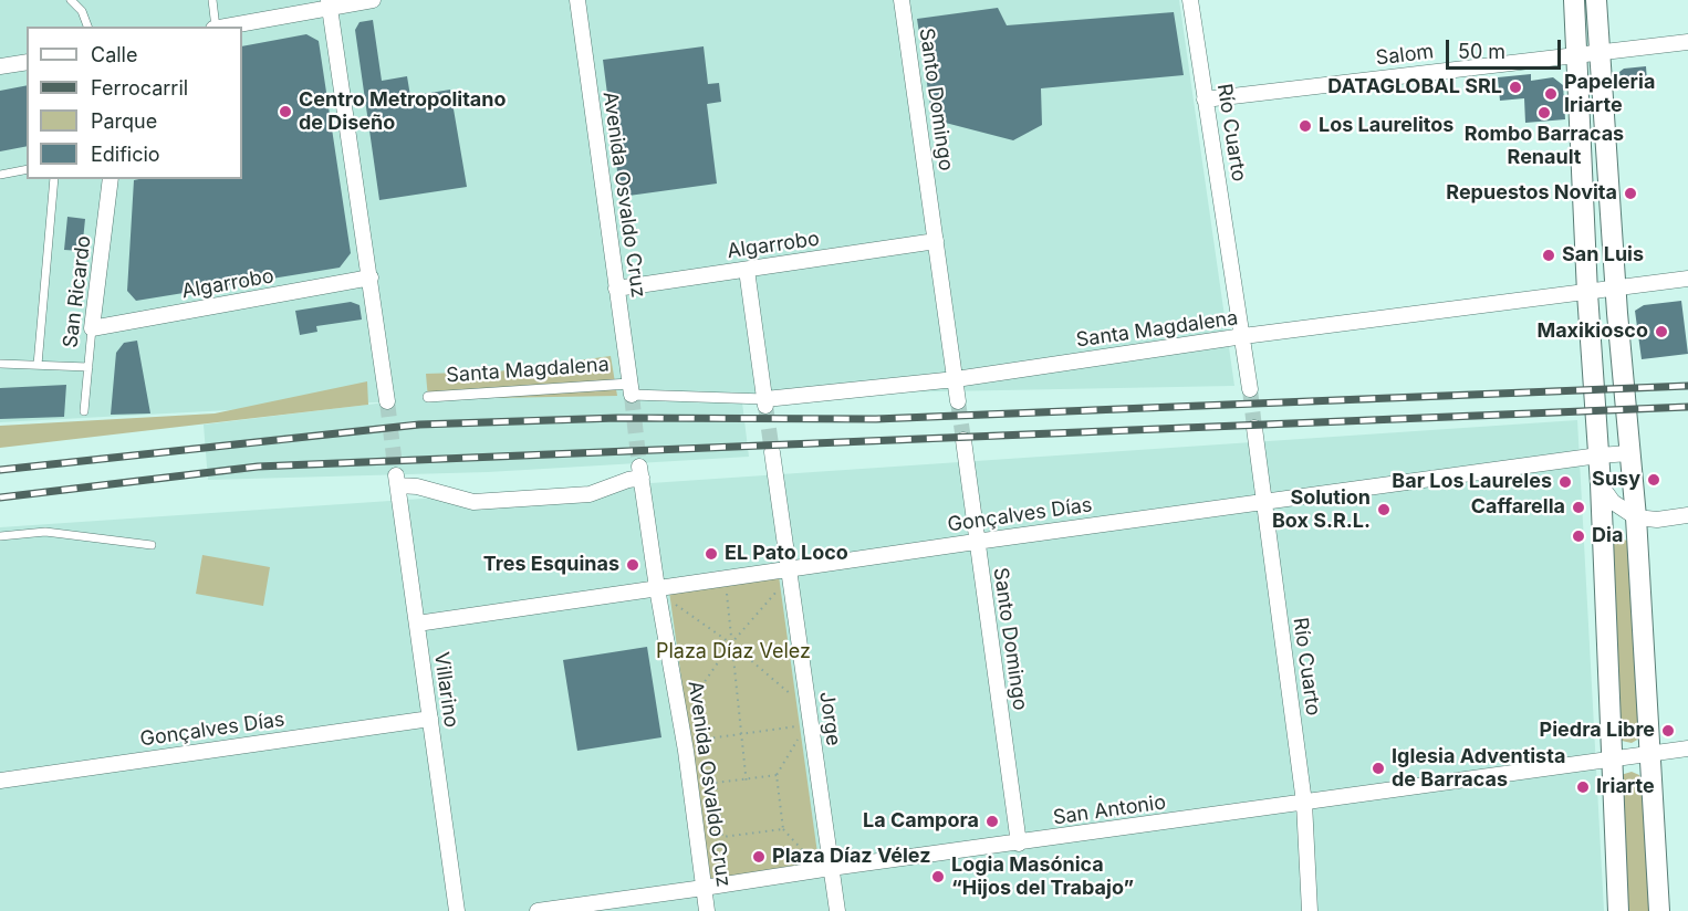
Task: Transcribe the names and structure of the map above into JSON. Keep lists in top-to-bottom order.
{
  "streets": {
    "street": [
      "Salom",
      "Santo Domingo",
      "Río Cuarto",
      "Avenida Osvaldo Cruz",
      "Algarrobo",
      "San Ricardo",
      "Santa Magdalena",
      "Gonçalves Días",
      "Villarino",
      "Jorge",
      "San Antonio"
    ]
  },
  "crossings": [
    ["Salom", "Río Cuarto"],
    ["Santo Domingo", "Algarrobo"],
    ["Santo Domingo", "Santa Magdalena"],
    ["Santo Domingo", "Gonçalves Días"],
    ["Santo Domingo", "San Antonio"],
    ["Río Cuarto", "Santa Magdalena"],
    ["Río Cuarto", "Gonçalves Días"],
    ["Río Cuarto", "San Antonio"],
    ["Avenida Osvaldo Cruz", "Algarrobo"],
    ["Avenida Osvaldo Cruz", "Santa Magdalena"],
    ["Avenida Osvaldo Cruz", "Gonçalves Días"],
    ["Avenida Osvaldo Cruz", "Villarino"],
    ["Avenida Osvaldo Cruz", "San Antonio"],
    ["Algarrobo", "San Ricardo"],
    ["Gonçalves Días", "Villarino"],
    ["Gonçalves Días", "Jorge"],
    ["Jorge", "San Antonio"]
  ],
  "parks": ["Plaza Díaz Velez"],
  "places": [
    "DATAGLOBAL SRL",
    "Papeleria Iriarte",
    "Centro Metropolitano de Diseño",
    "Rombo Barracas Renault",
    "Los Laurelitos",
    "Repuestos Novita",
    "San Luis",
    "Maxikiosco",
    "Susy",
    "Bar Los Laureles",
    "Caffarella",
    "Solution Box S.R.L.",
    "Dia",
    "EL Pato Loco",
    "Tres Esquinas",
    "Piedra Libre",
    "Iglesia Adventista de Barracas",
    "Iriarte",
    "La Campora",
    "Plaza Díaz Vélez",
    "Logia Masónica “Hijos del Trabajo”"
  ],
  "legend": [
    "Calle",
    "Ferrocarril",
    "Parque",
    "Edificio"
  ],
  "scale_bar": "50 m"
}
